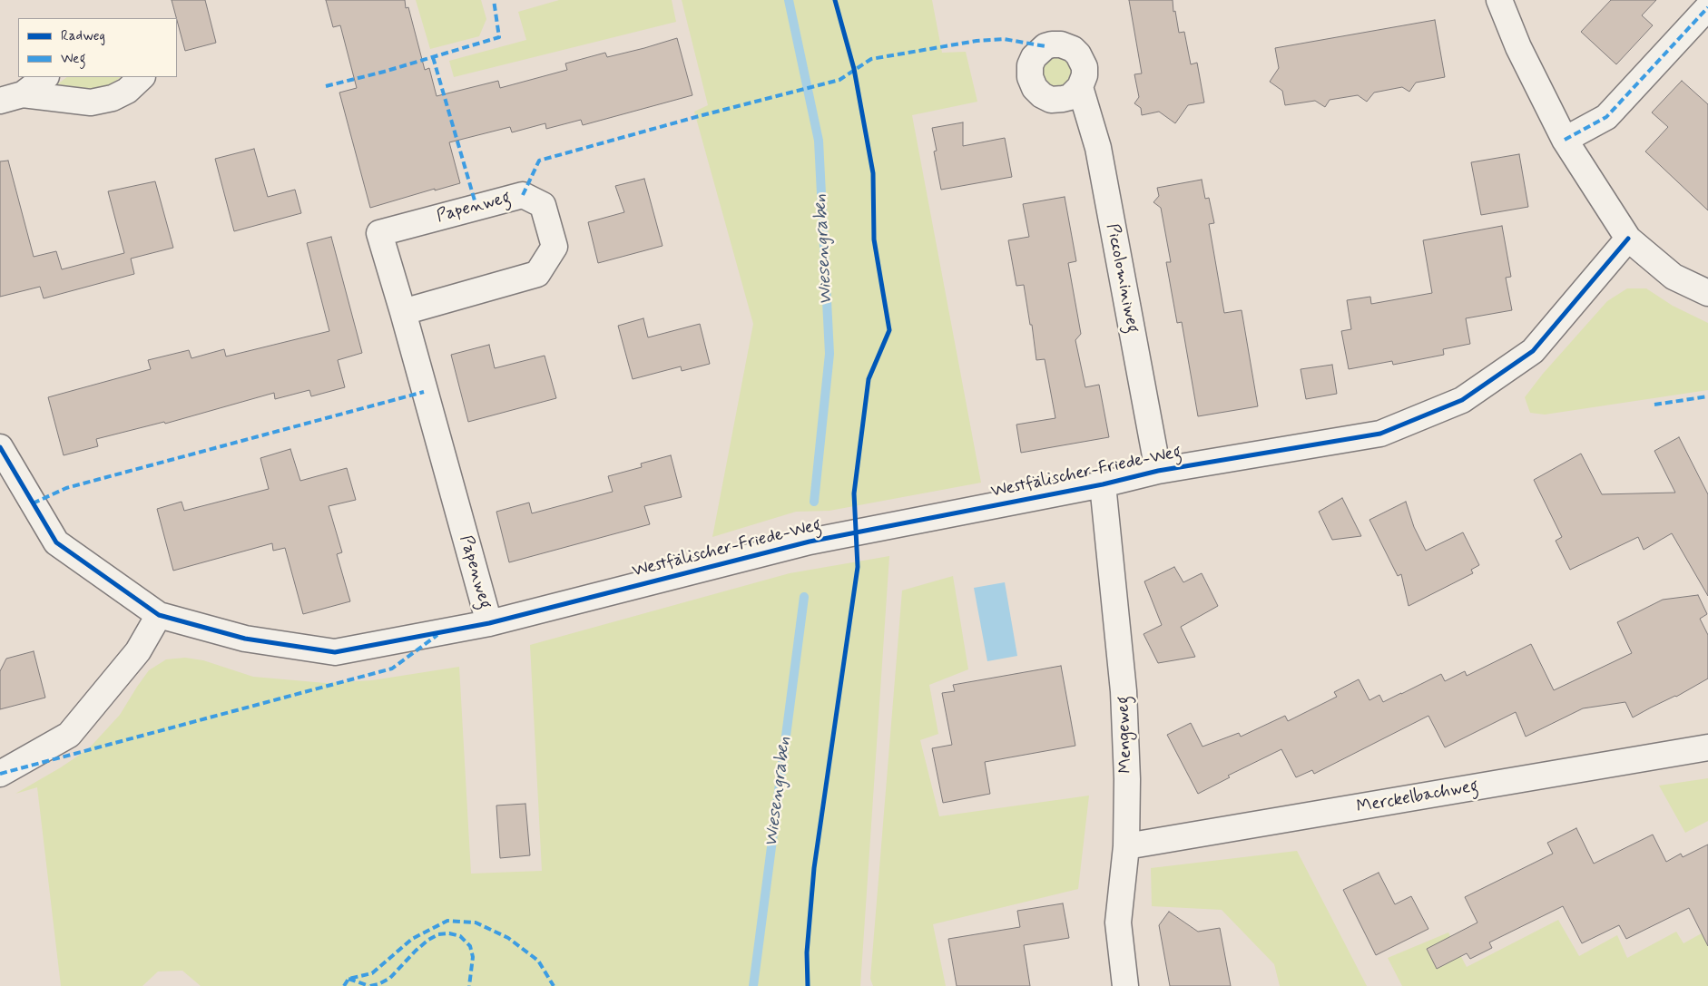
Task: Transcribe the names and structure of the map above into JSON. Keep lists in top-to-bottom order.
{
  "streets": {
    "street": [
      "Papenweg",
      "Piccolominiweg",
      "Westfälischer-Friede-Weg",
      "Mengeweg",
      "Merckelbachweg"
    ]
  },
  "crossings": [
    ["Papenweg", "Westfälischer-Friede-Weg"],
    ["Piccolominiweg", "Westfälischer-Friede-Weg"],
    ["Westfälischer-Friede-Weg", "Mengeweg"],
    ["Mengeweg", "Merckelbachweg"]
  ],
  "water": ["Wiesengraben"],
  "legend": ["Radweg", "Weg"]
}
